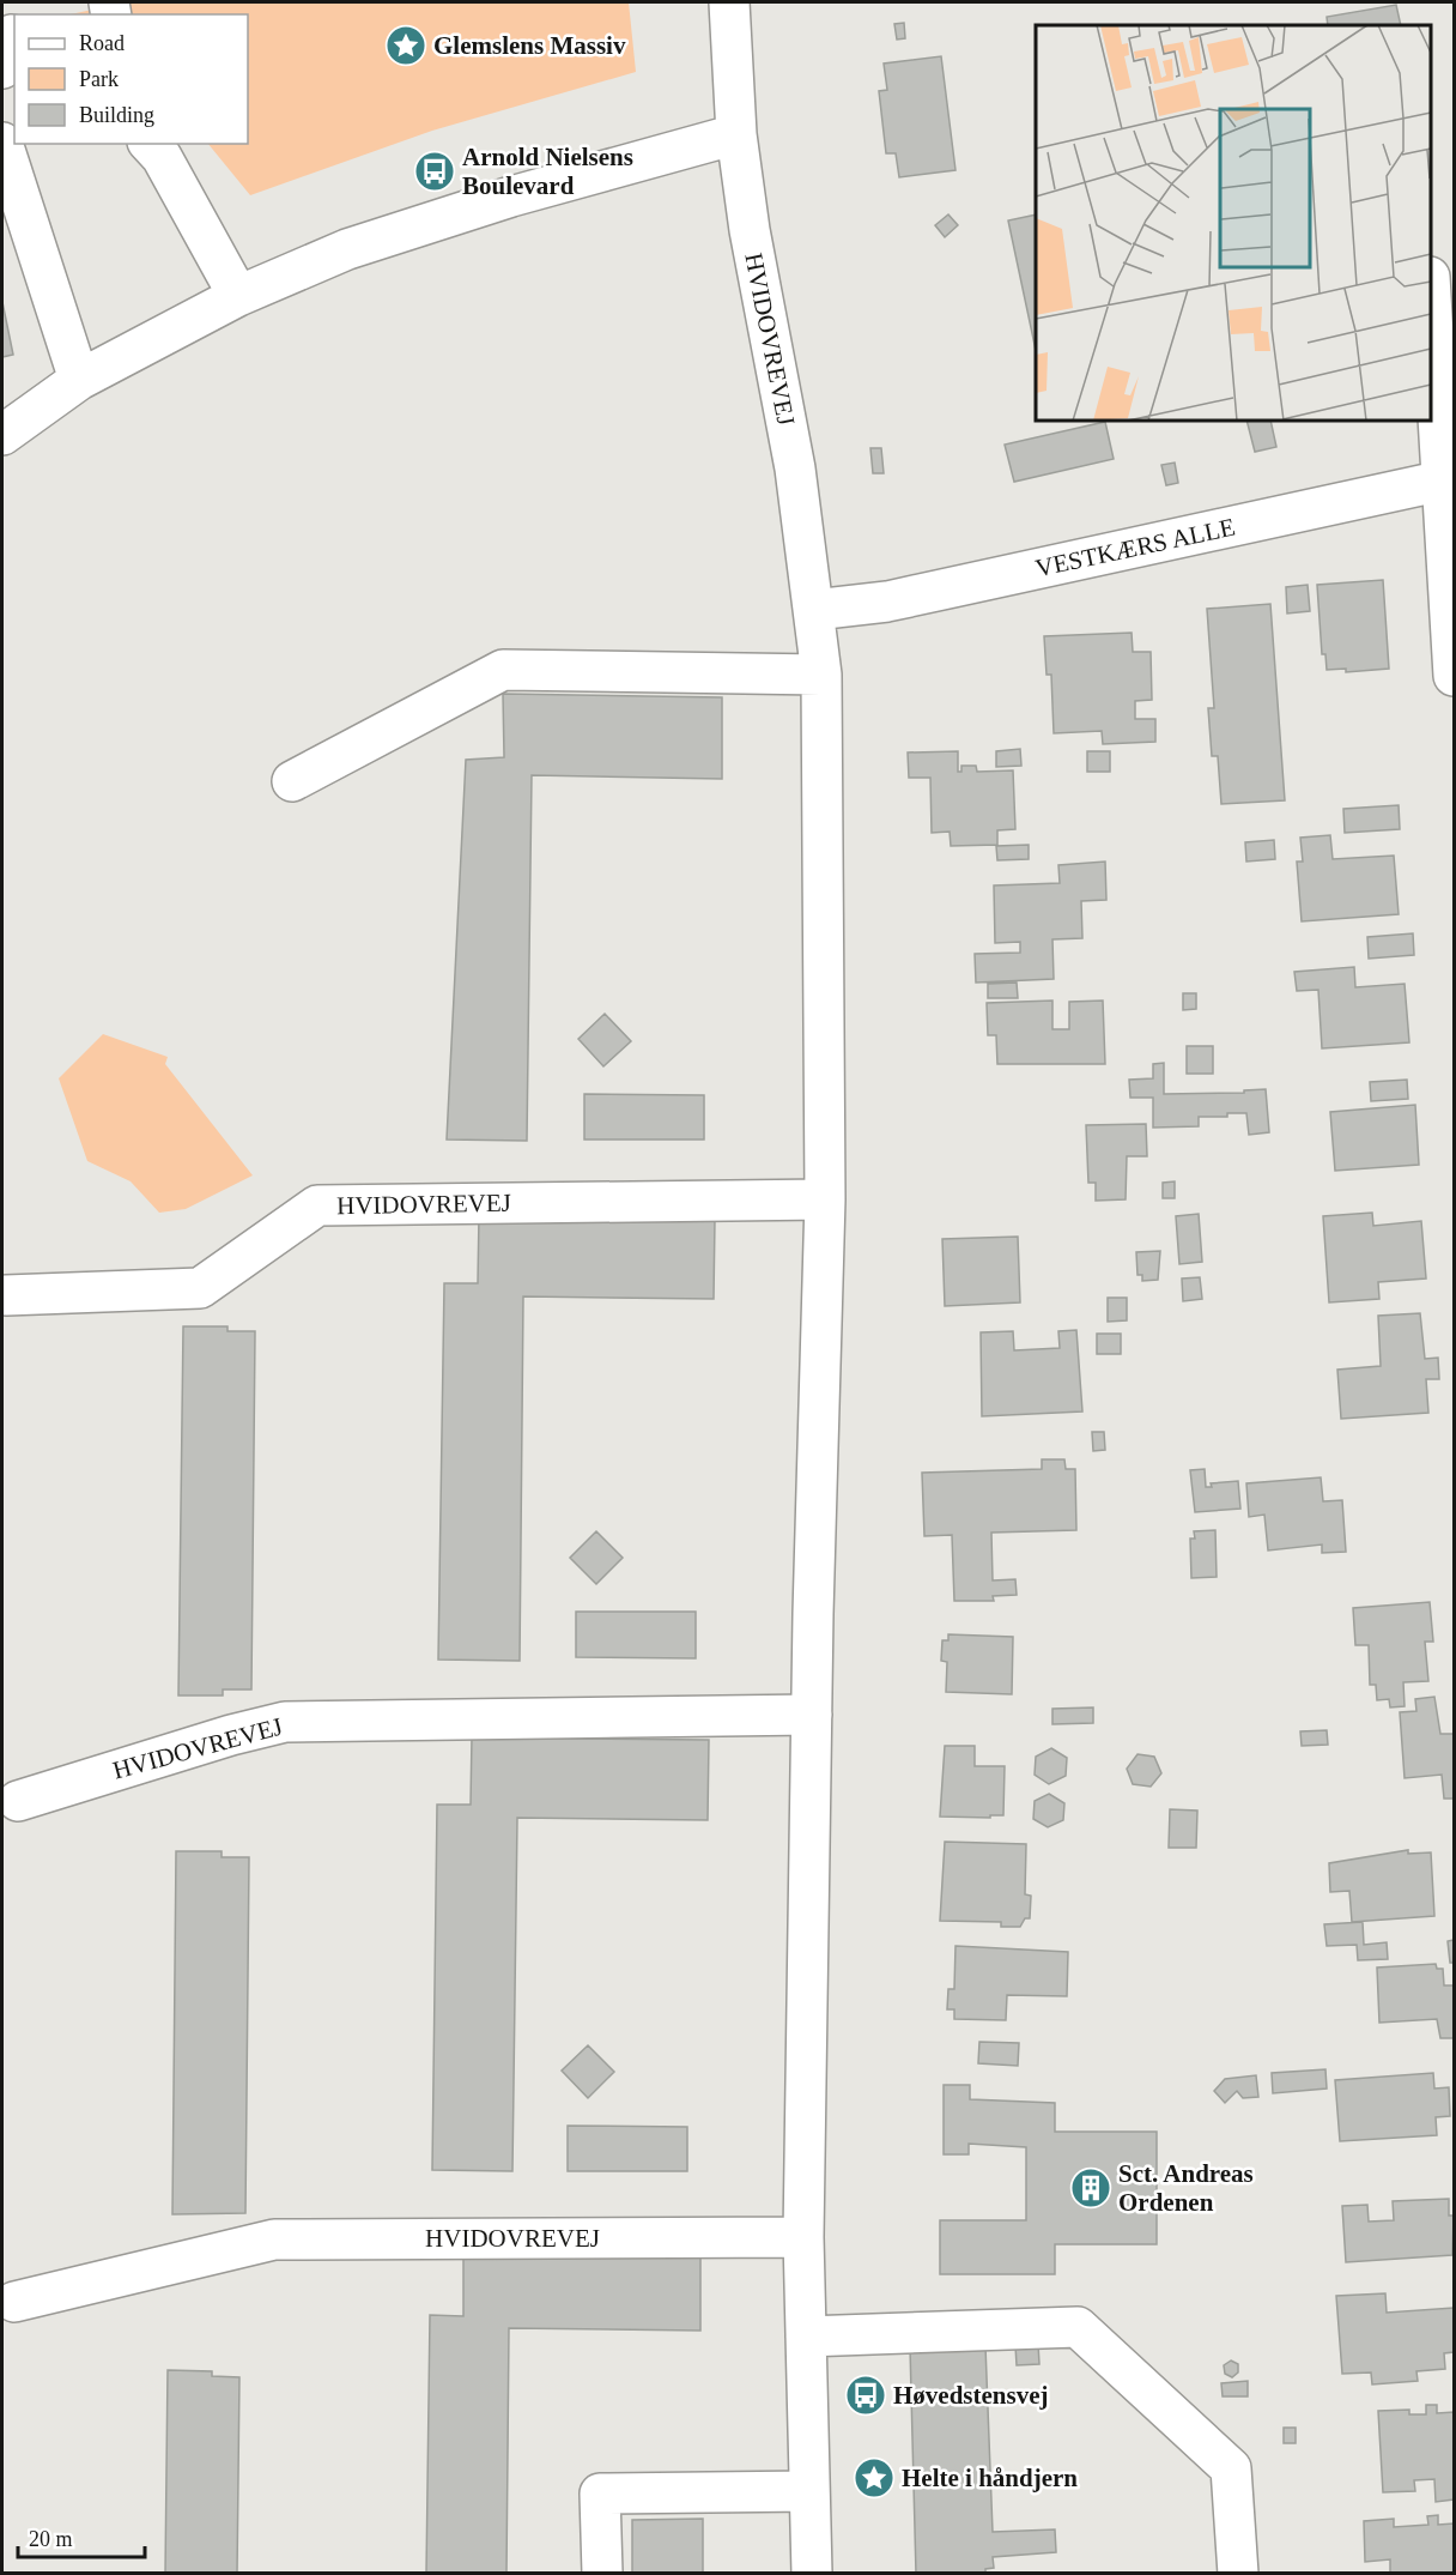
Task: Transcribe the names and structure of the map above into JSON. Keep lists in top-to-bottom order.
{
  "streets": {
    "street": ["HVIDOVREVEJ", "VESTKÆRS ALLE"]
  },
  "crossings": [
    ["HVIDOVREVEJ", "VESTKÆRS ALLE"]
  ],
  "places": {
    "place": ["Glemslens Massiv", "Helte i håndjern"],
    "bus stop": ["Arnold Nielsens Boulevard", "Høvedstensvej"],
    "building": ["Sct. Andreas Ordenen"]
  },
  "legend": ["Road", "Park", "Building"],
  "scale_bar": "20 m"
}
